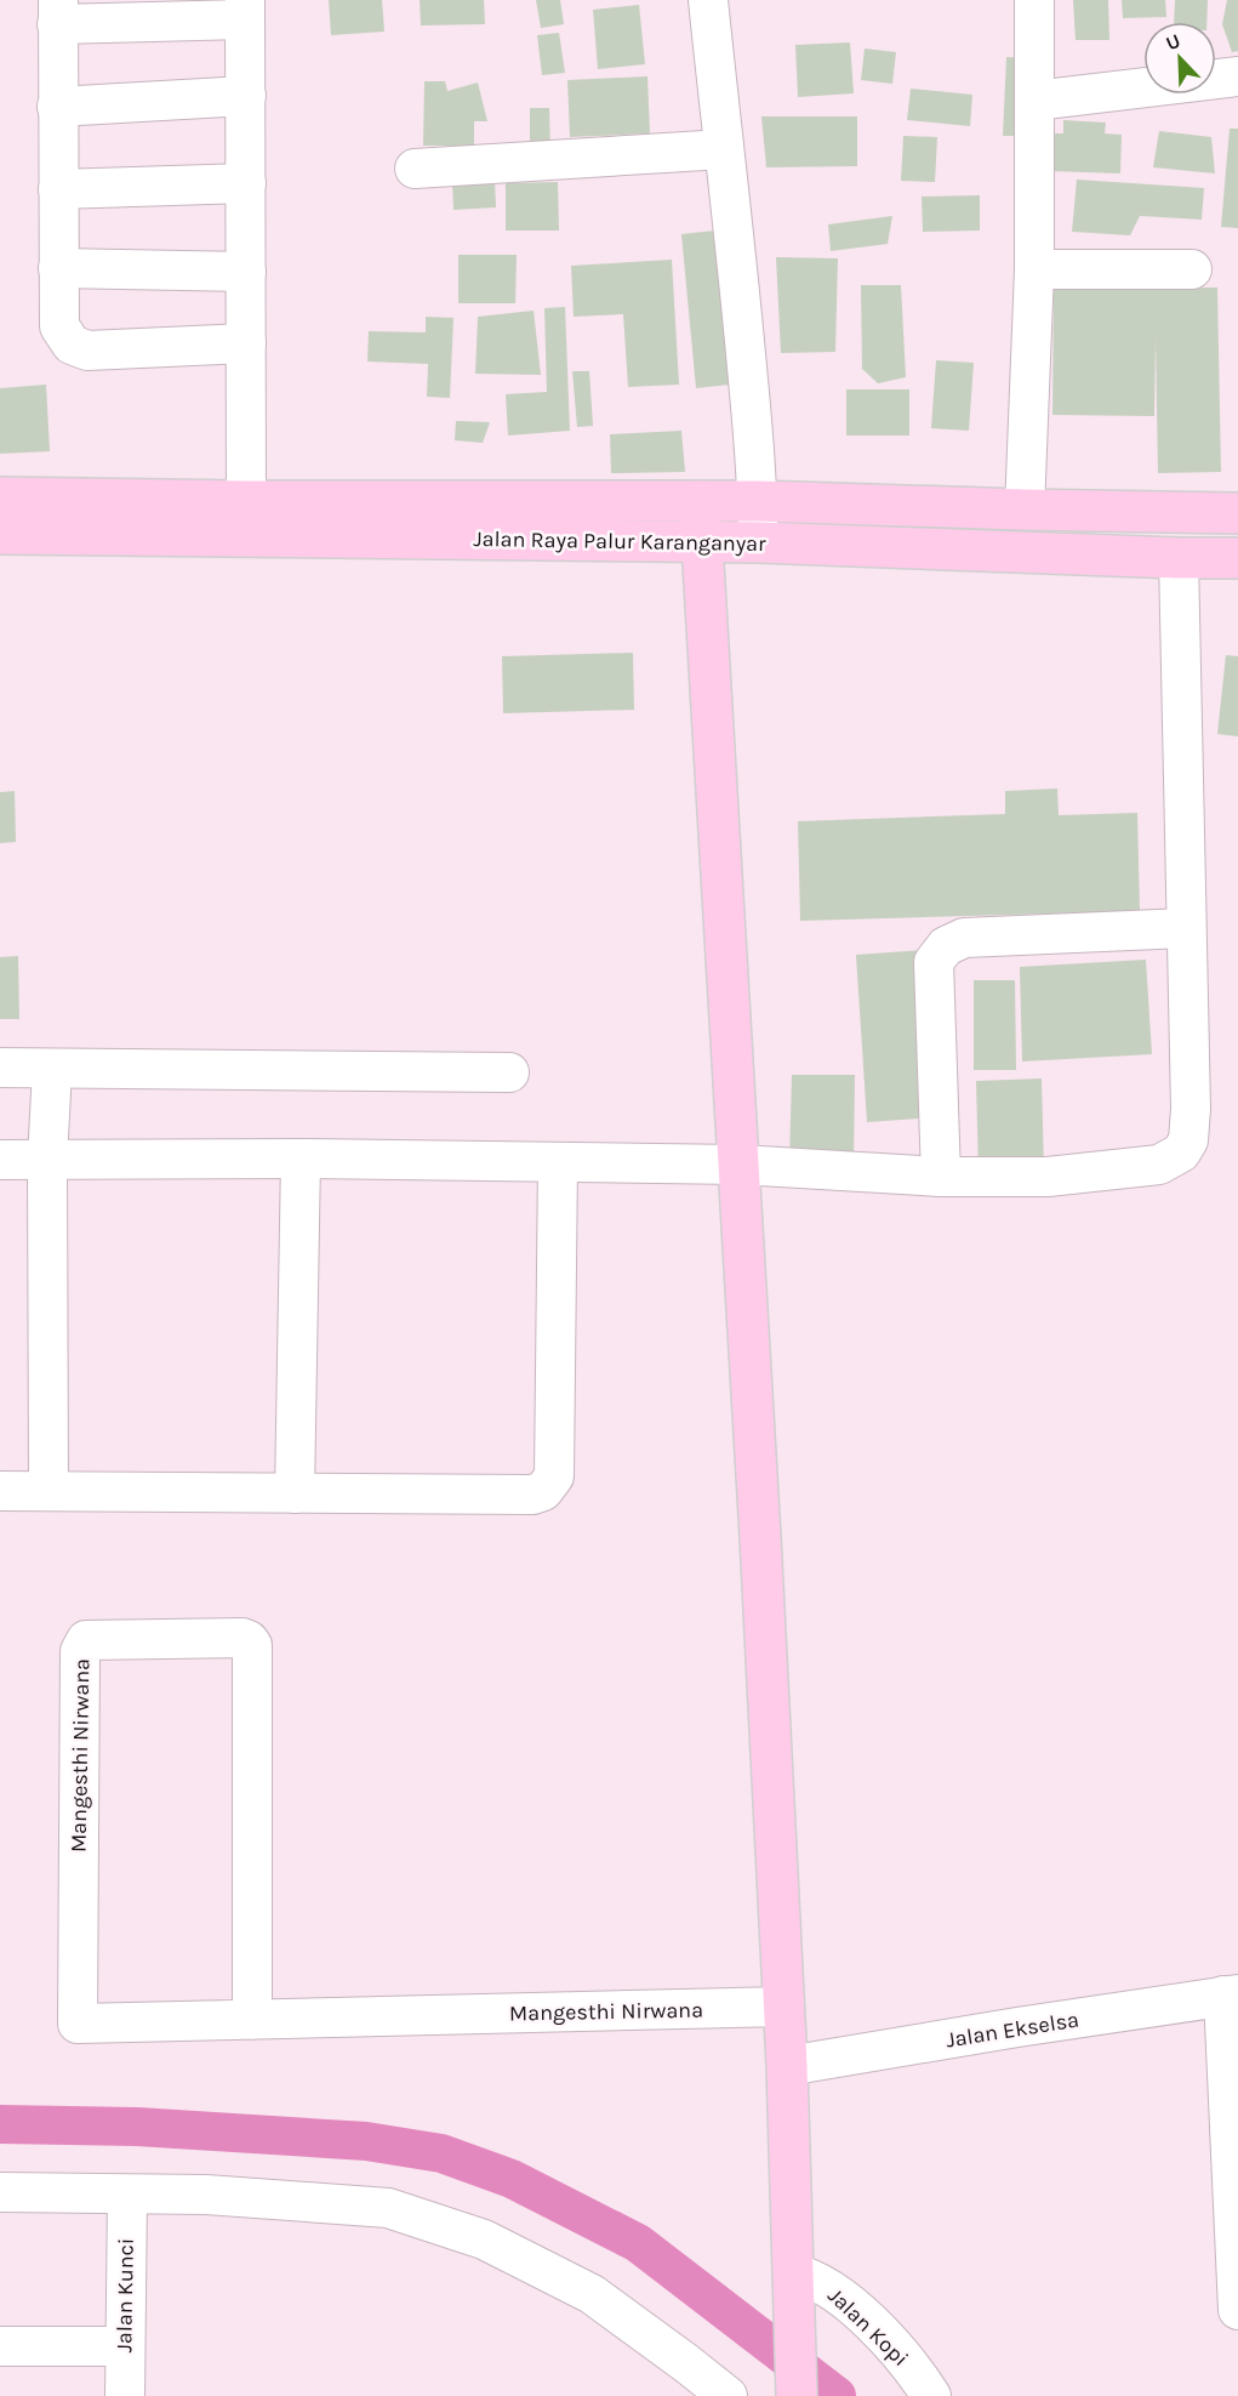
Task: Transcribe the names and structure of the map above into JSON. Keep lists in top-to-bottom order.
{
  "streets": {
    "main road": ["Jalan Raya Palur Karanganyar"],
    "street": [
      "Mangesthi Nirwana",
      "Jalan Ekselsa",
      "Jalan Kunci",
      "Jalan Kopi"
    ]
  },
  "north": "top left"
}
